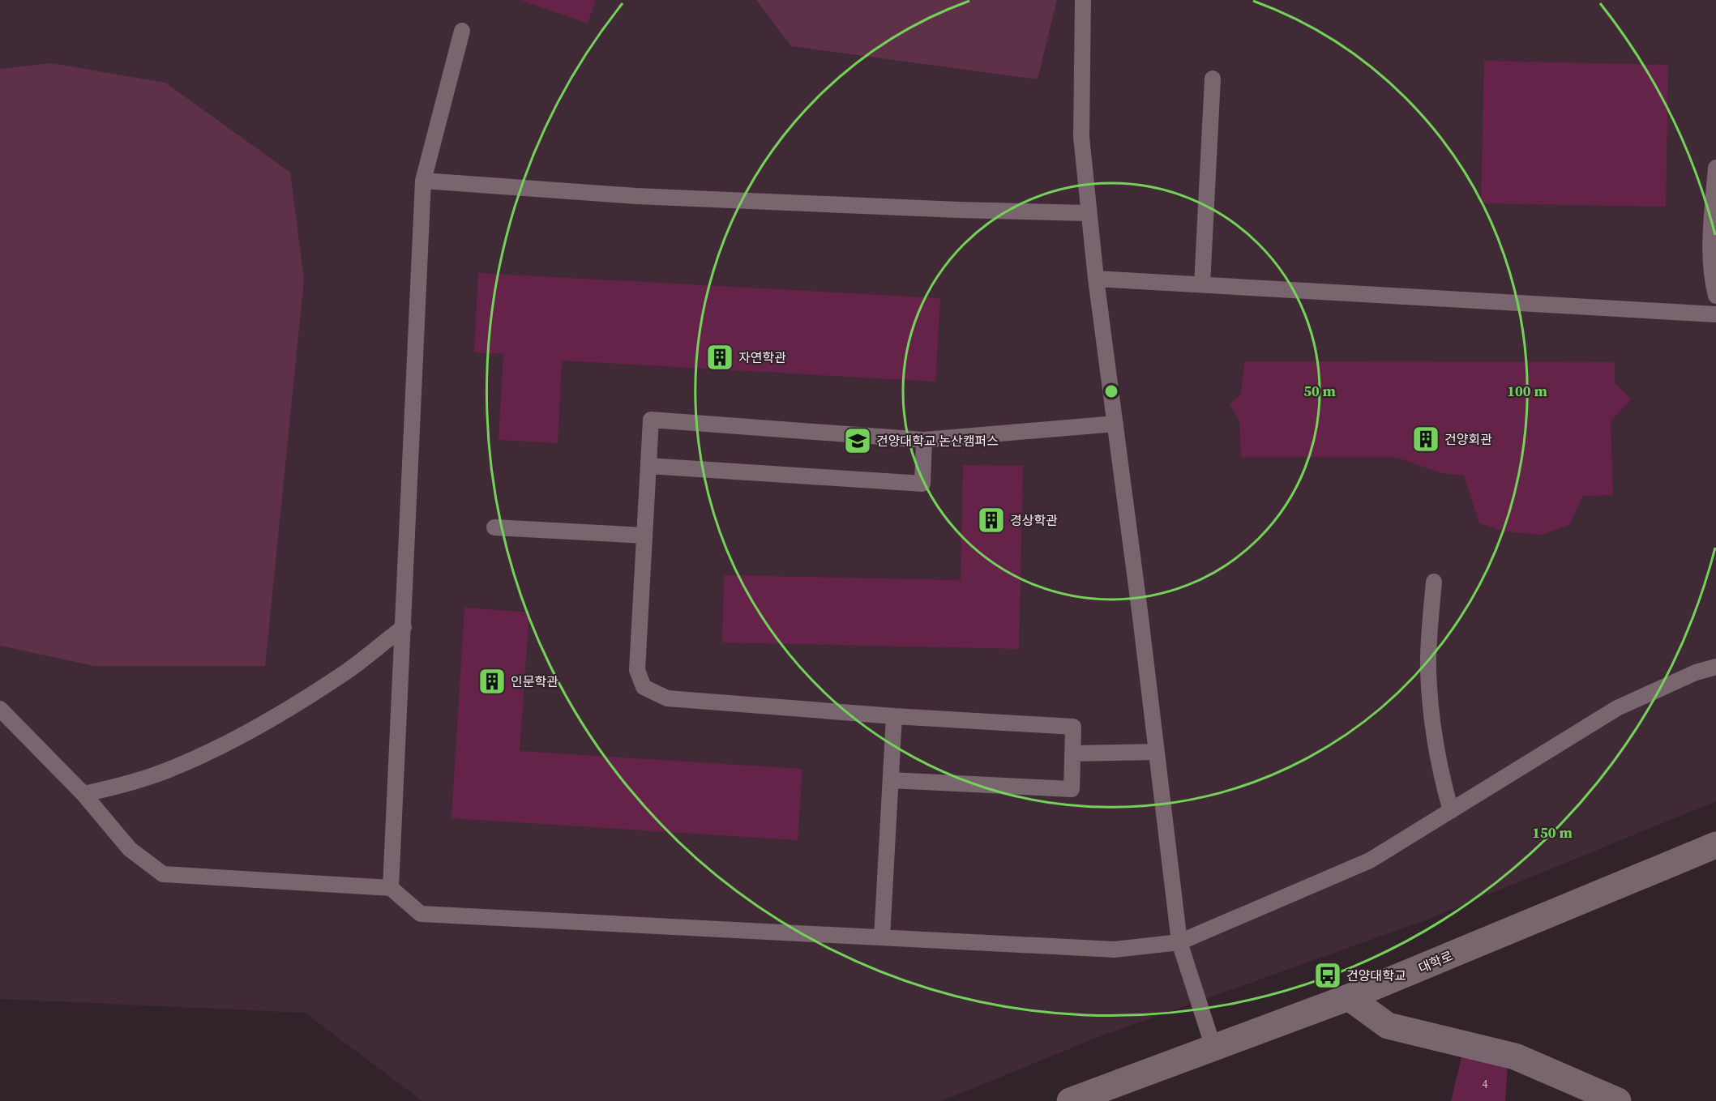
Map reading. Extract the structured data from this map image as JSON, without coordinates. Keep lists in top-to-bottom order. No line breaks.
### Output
{"streets":{"street":["대학로"]},"places":{"building":["자연학관","건양회관","경상학관","인문학관"],"school or university":["건양대학교 논산캠퍼스"],"bus stop":["건양대학교"]},"house_numbers":["4"],"rings":["50 m","100 m","150 m"]}
